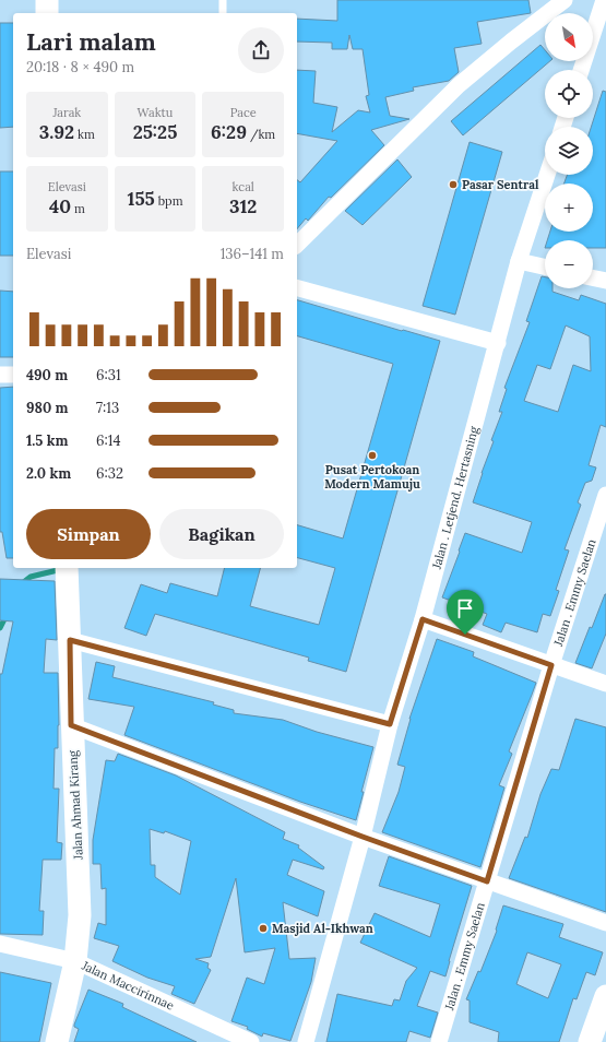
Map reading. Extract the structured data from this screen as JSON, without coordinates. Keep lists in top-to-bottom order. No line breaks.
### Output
{"streets":{"main road":["Jalan Ahmad Kirang"],"street":["Jalan . Letjend. Hertasning","Jalan . Emmy Saelan","Jalan Maccirinnae"]},"crossings":[["Jalan Ahmad Kirang","Jalan Maccirinnae"]],"places":["Pasar Sentral","Pusat Pertokoan Modern Mamuju","Masjid Al-Ikhwan"],"north":"bottom right","page":{"map_buttons":["+","−"],"heading":["Lari malam","20:18 · 8 × 490 m"],"stats":[["Jarak","3.92 km"],["Waktu","25:25"],["Pace","6:29 /km"],["Elevasi","40 m"],["155 bpm"],["kcal","312"]],"chart":["Elevasi","136–141 m"],"list":[{"name":"490 m","note":"6:31"},{"name":"980 m","note":"7:13"},{"name":"1.5 km","note":"6:14"},{"name":"2.0 km","note":"6:32"}],"buttons":["Simpan","Bagikan"]}}
